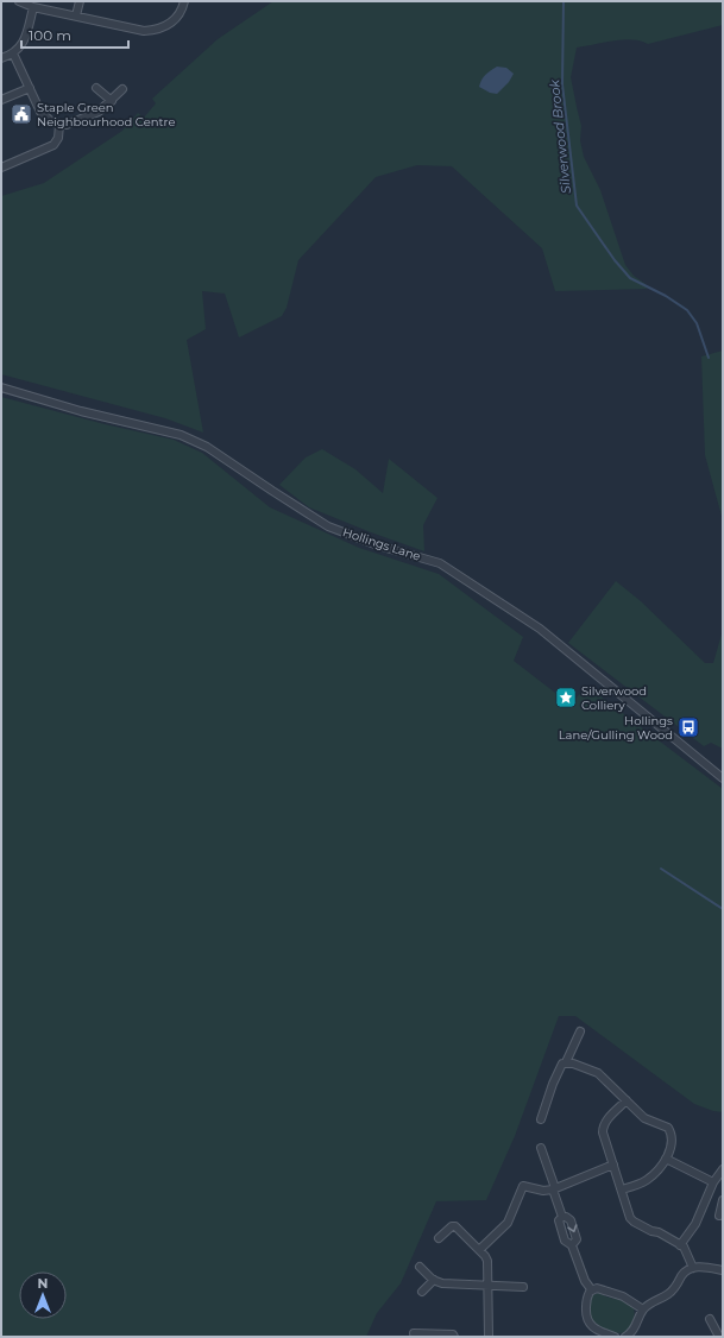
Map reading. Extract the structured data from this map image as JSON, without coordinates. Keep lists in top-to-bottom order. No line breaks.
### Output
{"streets":{"street":["Hollings Lane"]},"water":["Silverwood Brook"],"places":{"public building":["Staple Green Neighbourhood Centre"],"place":["Silverwood Colliery"],"bus stop":["Hollings Lane/Gulling Wood"]},"scale_bar":"100 m","north":"top"}
